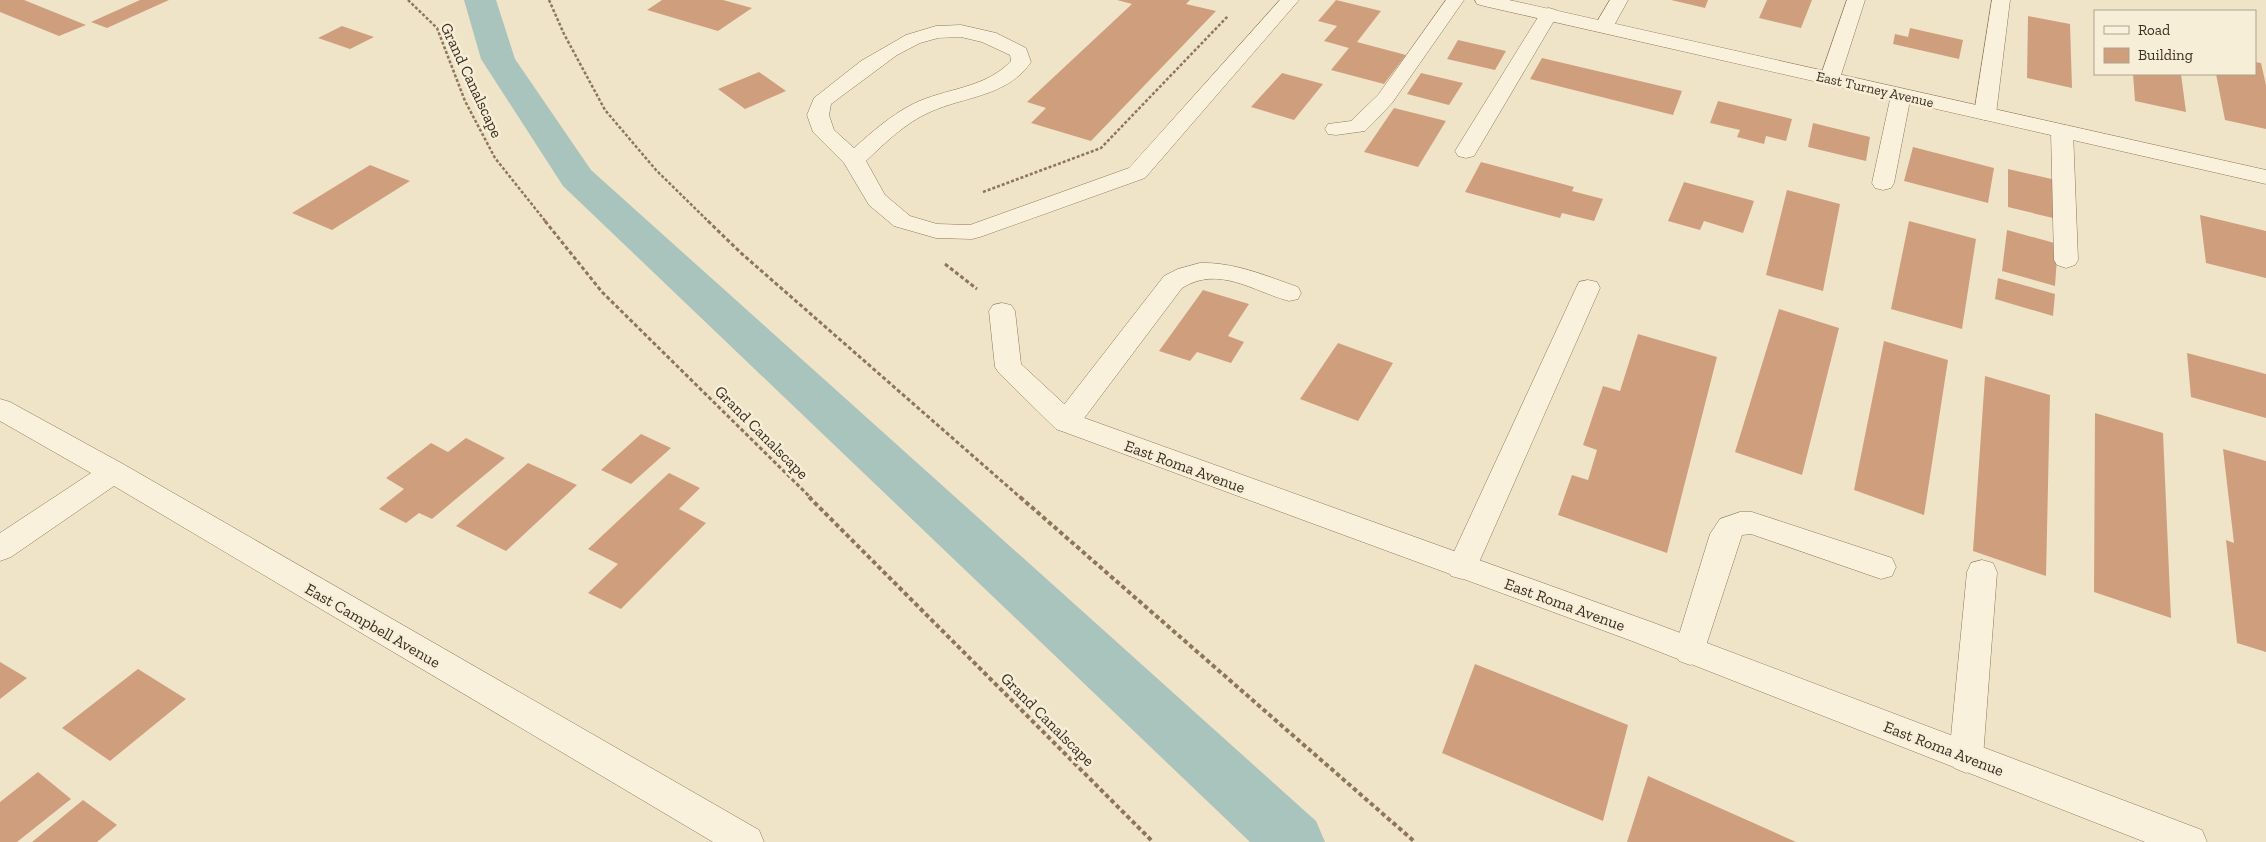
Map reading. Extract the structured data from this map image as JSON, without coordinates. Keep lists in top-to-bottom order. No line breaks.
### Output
{"streets":{"street":["East Turney Avenue","East Roma Avenue","East Campbell Avenue"],"path":["Grand Canalscape"]},"legend":["Road","Building"]}
